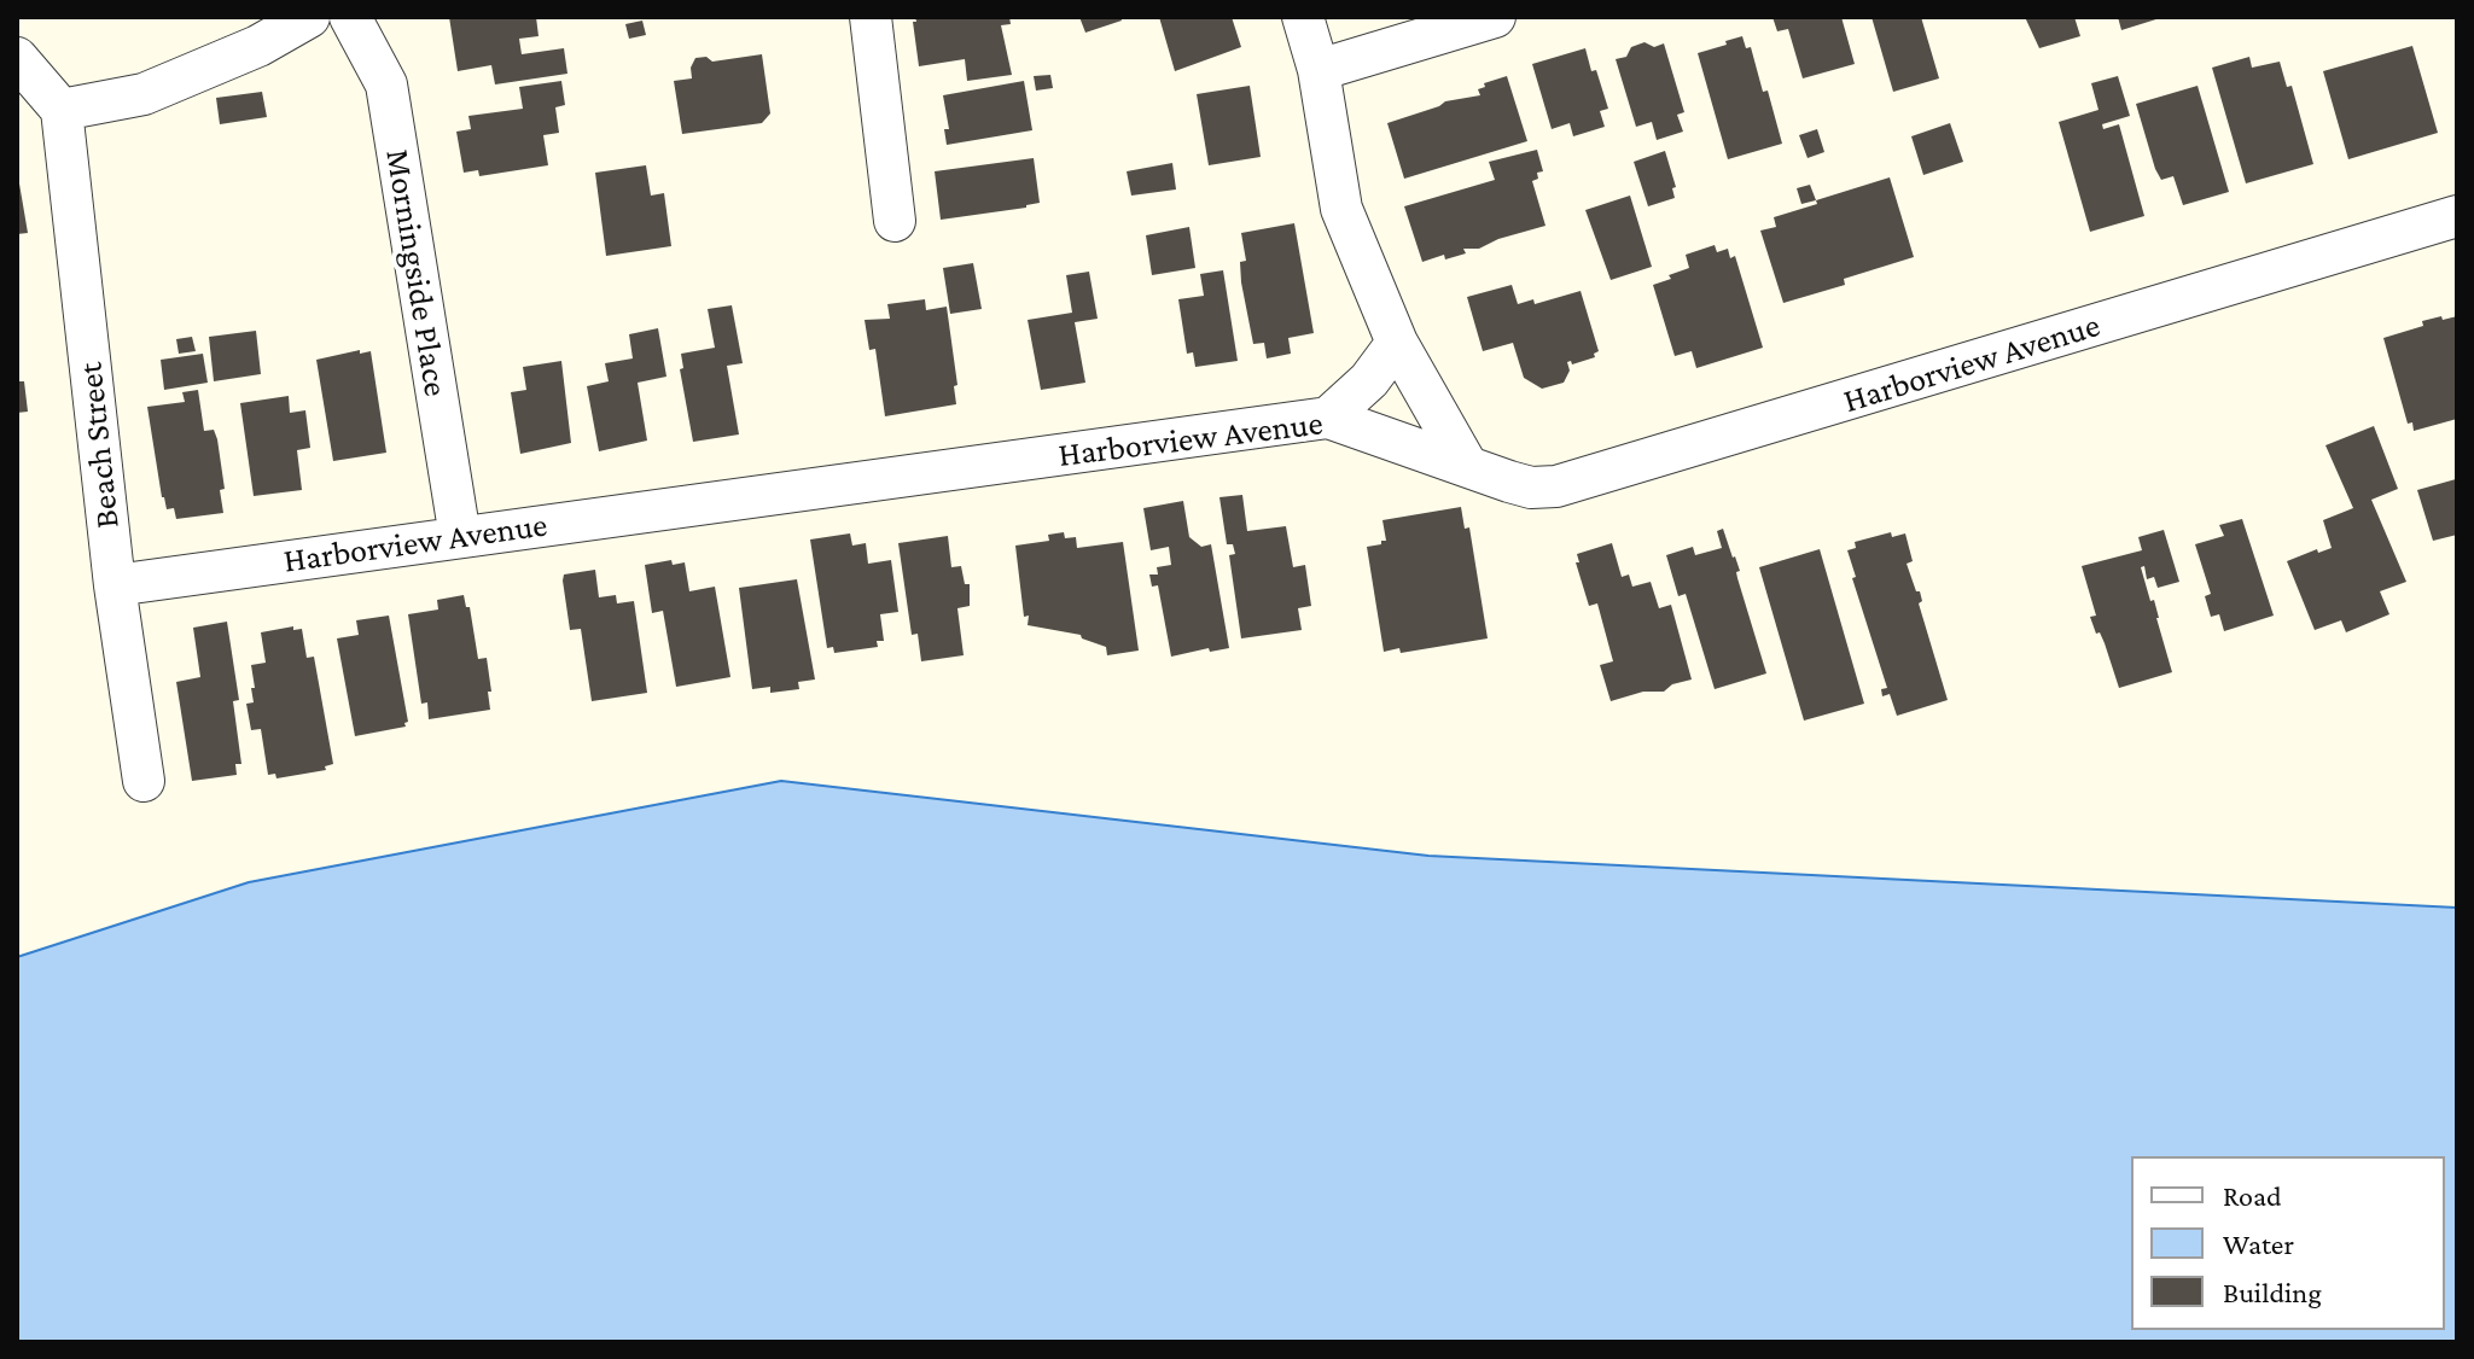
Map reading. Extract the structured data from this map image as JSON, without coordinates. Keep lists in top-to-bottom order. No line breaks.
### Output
{"streets":{"street":["Morningside Place","Harborview Avenue","Beach Street"]},"crossings":[["Morningside Place","Harborview Avenue"],["Harborview Avenue","Beach Street"]],"legend":["Road","Water","Building"]}
